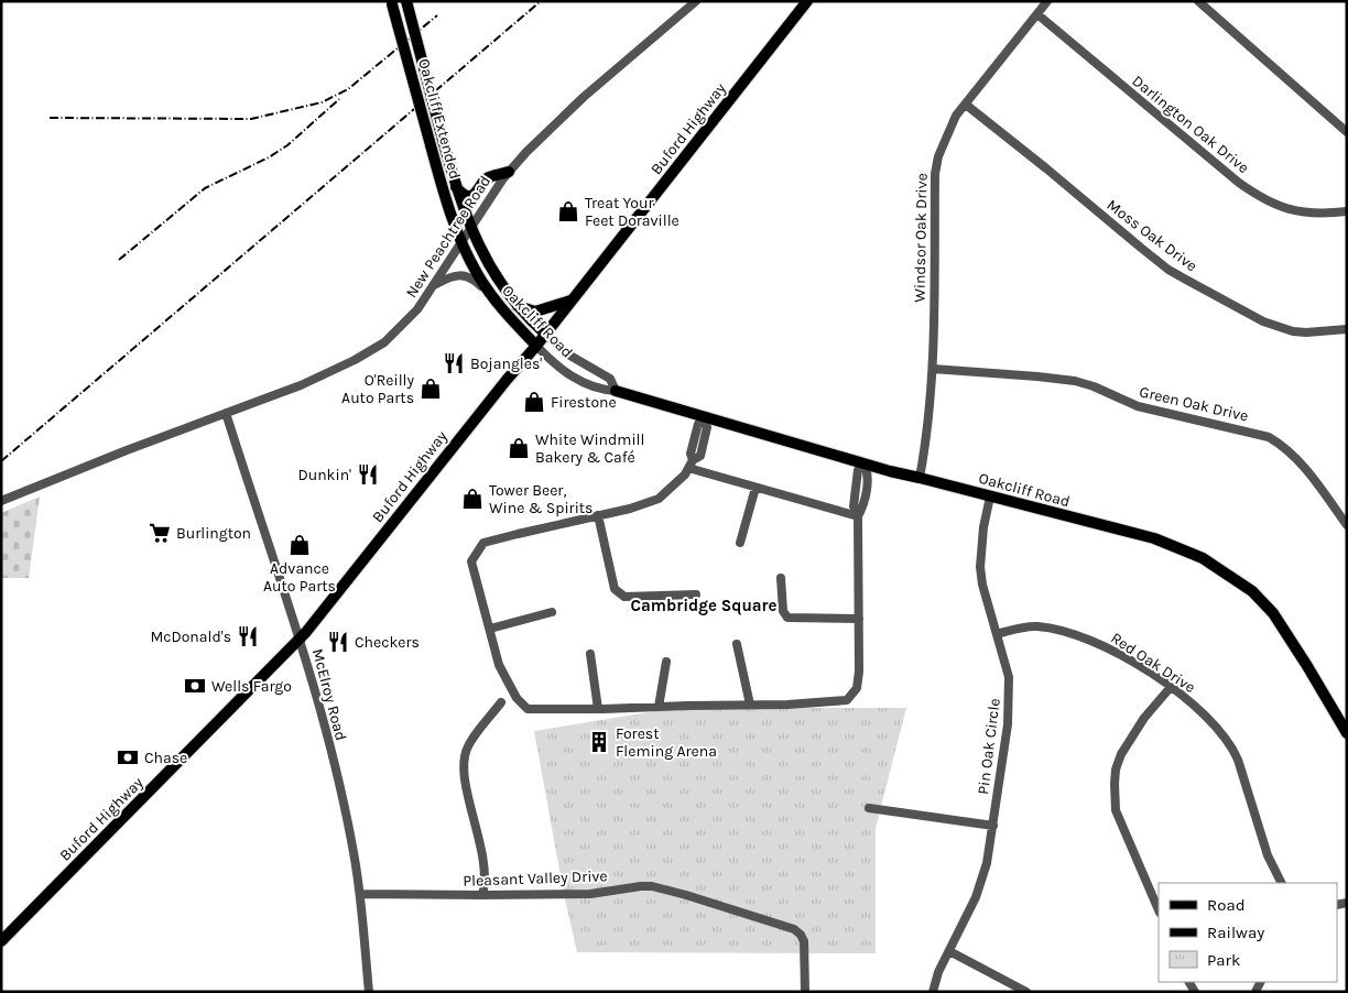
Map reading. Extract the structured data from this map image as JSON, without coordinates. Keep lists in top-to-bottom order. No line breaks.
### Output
{"streets":{"main road":["Oakcliff Extended","Buford Highway","Oakcliff Road"],"street":["Darlington Oak Drive","Moss Oak Drive","New Peachtree Road","Windsor Oak Drive","Green Oak Drive","Red Oak Drive","McElroy Road","Pin Oak Circle","Pleasant Valley Drive"]},"crossings":[["Oakcliff Extended","New Peachtree Road"],["Oakcliff Extended","Oakcliff Road"],["Darlington Oak Drive","Windsor Oak Drive"],["Buford Highway","Oakcliff Road"],["Buford Highway","McElroy Road"],["Moss Oak Drive","Windsor Oak Drive"],["New Peachtree Road","Oakcliff Road"],["New Peachtree Road","McElroy Road"],["Windsor Oak Drive","Oakcliff Road"],["Windsor Oak Drive","Green Oak Drive"],["Oakcliff Road","Pin Oak Circle"],["Red Oak Drive","Pin Oak Circle"],["McElroy Road","Pleasant Valley Drive"]],"districts":["Cambridge Square"],"places":{"shop":["Treat Your Feet Doraville","O'Reilly Auto Parts","Firestone","White Windmill Bakery & Café","Tower Beer, Wine & Spirits","Advance Auto Parts"],"restaurant":["Bojangles'","Dunkin'","McDonald's","Checkers"],"supermarket":["Burlington"],"bank":["Wells Fargo","Chase"],"building":["Forest Fleming Arena"]},"legend":["Road","Railway","Park"]}
